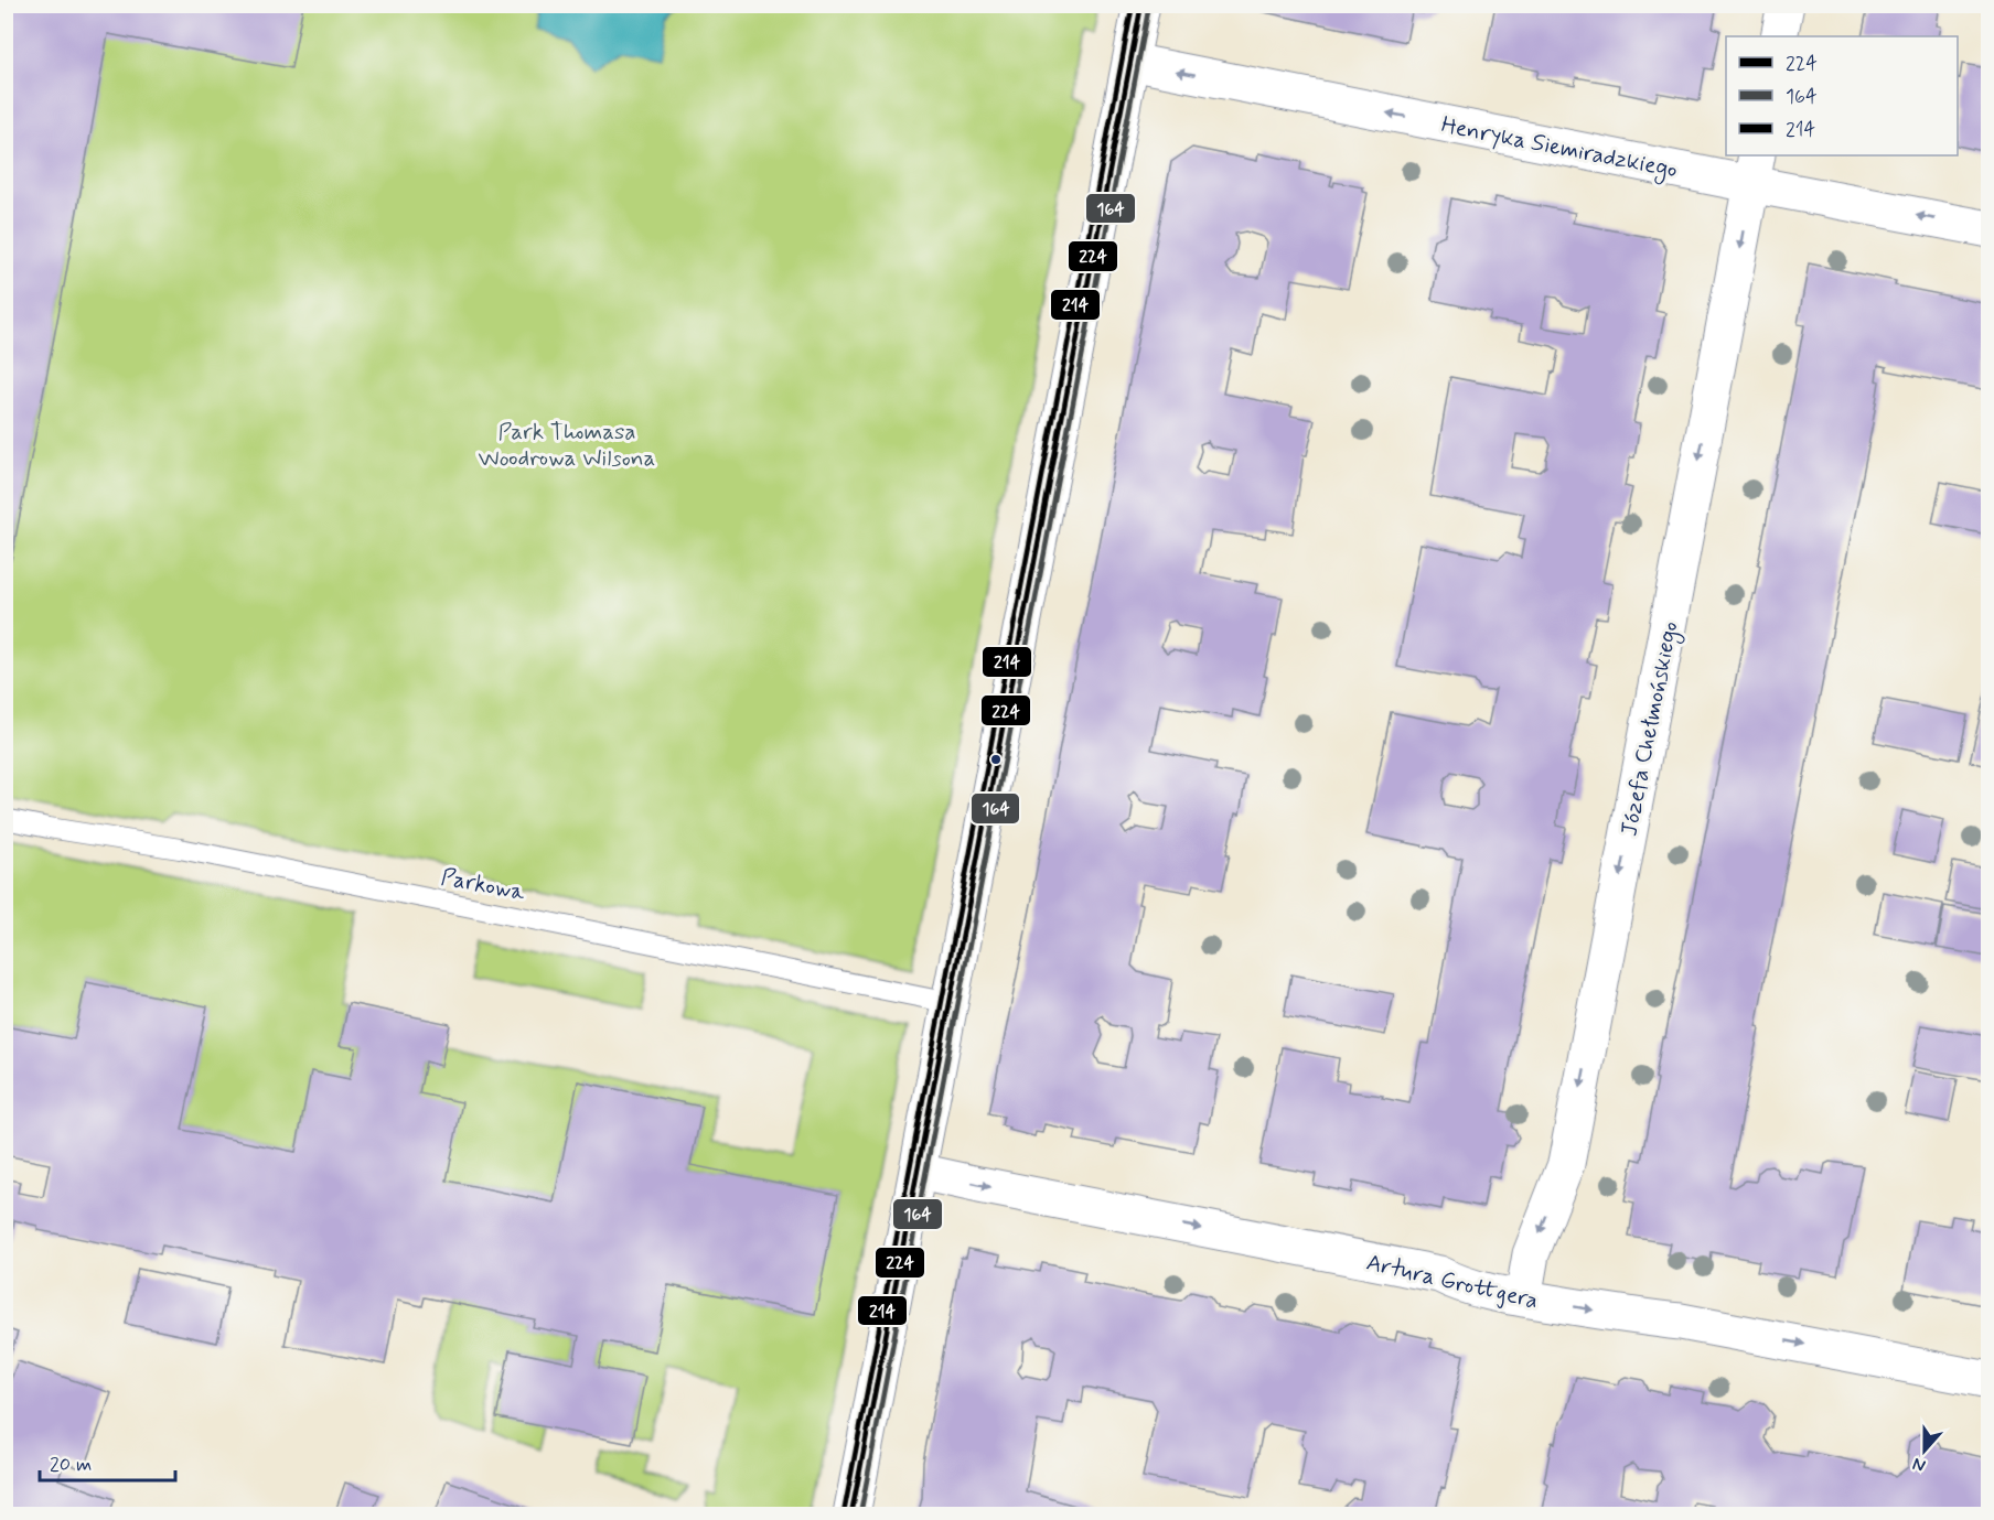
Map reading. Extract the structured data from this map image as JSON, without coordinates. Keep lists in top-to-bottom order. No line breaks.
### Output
{"streets":{"street":["Henryka Siemiradzkiego","Józefa Chełmońskiego","Artura Grottgera"],"lane":["Parkowa"]},"crossings":[["Henryka Siemiradzkiego","Józefa Chełmońskiego"],["Józefa Chełmońskiego","Artura Grottgera"]],"one_way":["Henryka Siemiradzkiego","Józefa Chełmońskiego","Artura Grottgera"],"parks":["Park Thomasa Woodrowa Wilsona"],"lines":["transit line 224","transit line 214","transit line 164"],"legend":["224","164","214"],"scale_bar":"20 m","north":"bottom"}
